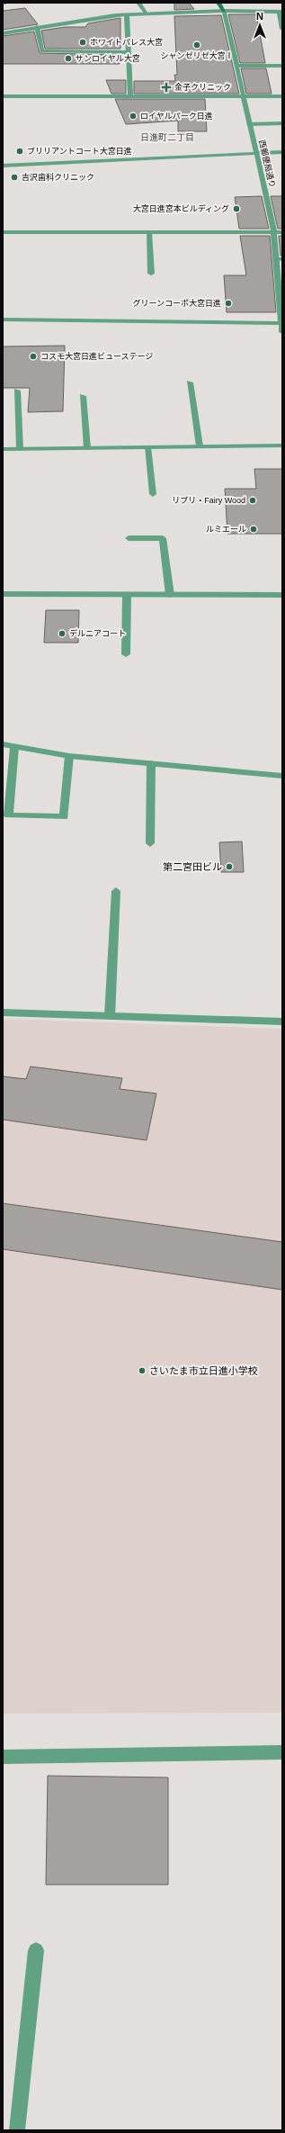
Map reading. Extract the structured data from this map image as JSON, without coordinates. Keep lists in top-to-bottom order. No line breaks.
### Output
{"streets":{"street":["西郵便局通り"]},"districts":["日進町二丁目"],"places":{"other":["ホワイトパレス大宮","シャンゼリゼ大宮Ⅰ","サンロイヤル大宮","ロイヤルパーク日進","ブリリアントコート大宮日進","吉沢歯科クリニック","大宮日進宮本ビルディング","グリーンコーポ大宮日進","コスモ大宮日進ビューステージ","リブリ・Fairy Wood","ルミエール","デルニアコート","第二宮田ビル","さいたま市立日進小学校"],"health":["金子クリニック"]},"north":"top"}
